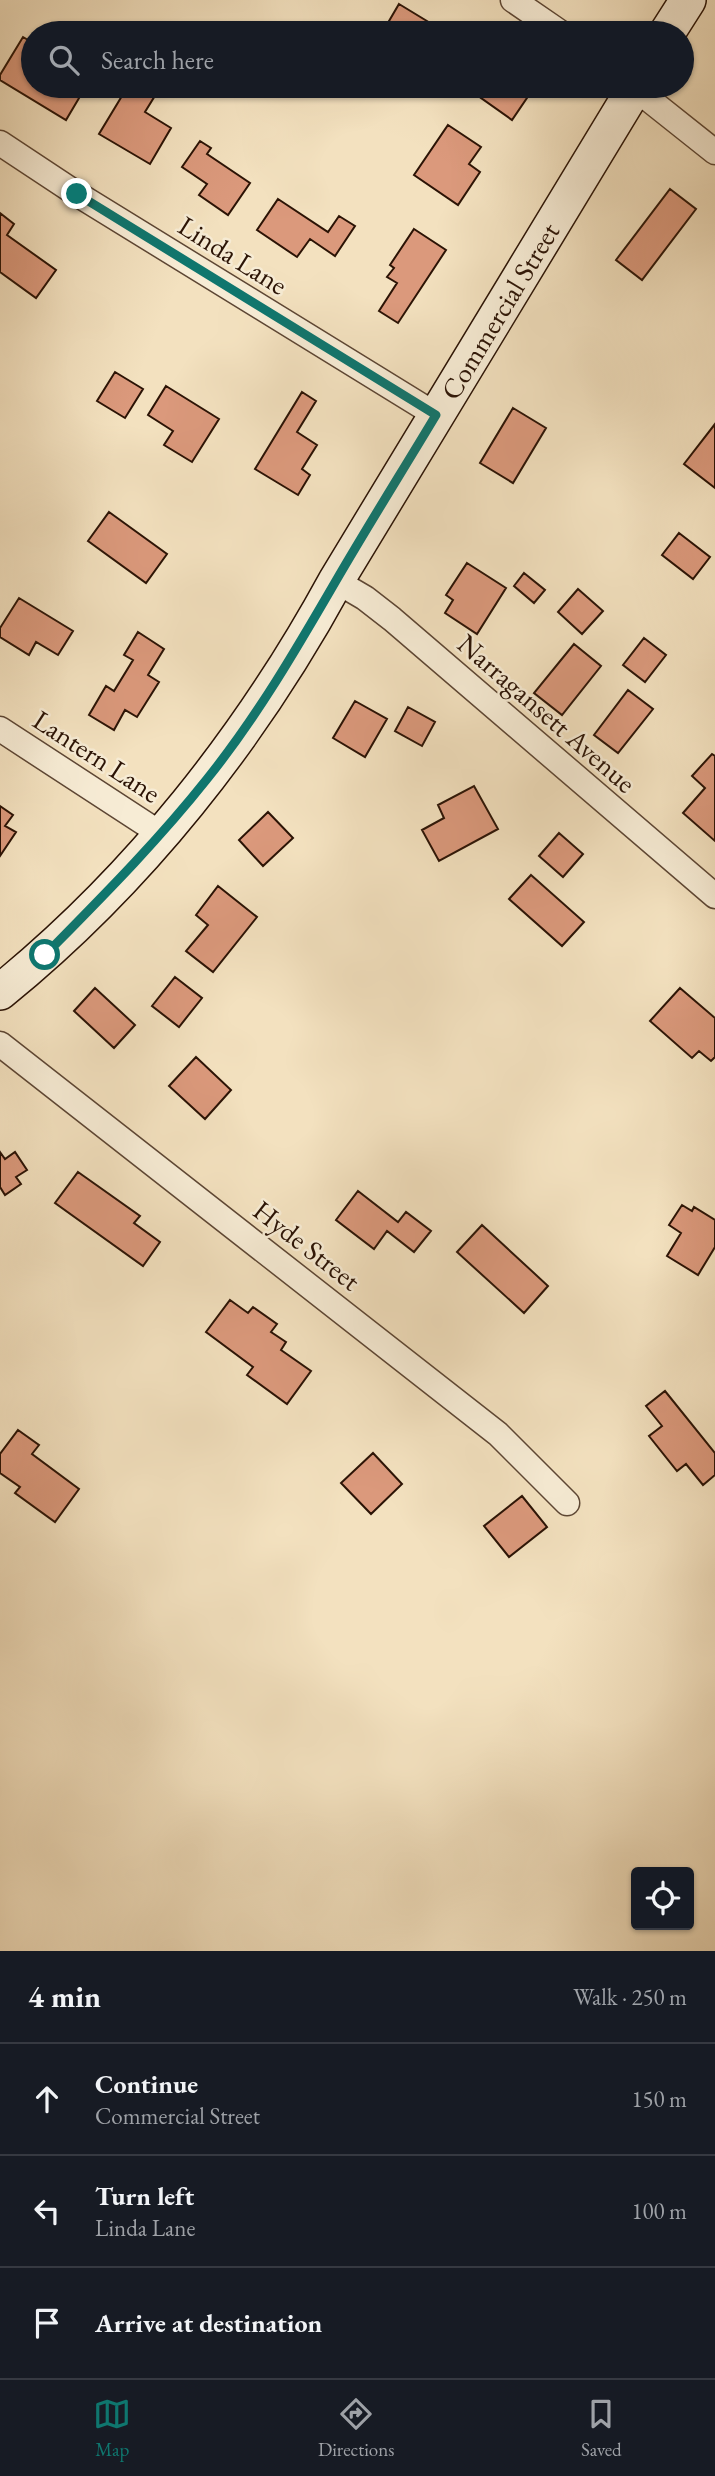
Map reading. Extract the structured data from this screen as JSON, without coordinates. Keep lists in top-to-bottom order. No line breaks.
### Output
{"streets":{"main road":["Commercial Street"],"street":["Linda Lane","Narragansett Avenue","Lantern Lane","Hyde Street"]},"crossings":[["Linda Lane","Commercial Street"],["Commercial Street","Narragansett Avenue"],["Commercial Street","Lantern Lane"]],"page":{"search":"Search here","heading":["4 min","Walk · 250 m"],"list":[["Continue","Commercial Street","150 m"],["Turn left","Linda Lane","100 m"],"Arrive at destination"],"nav":["Map","Directions","Saved"]}}
